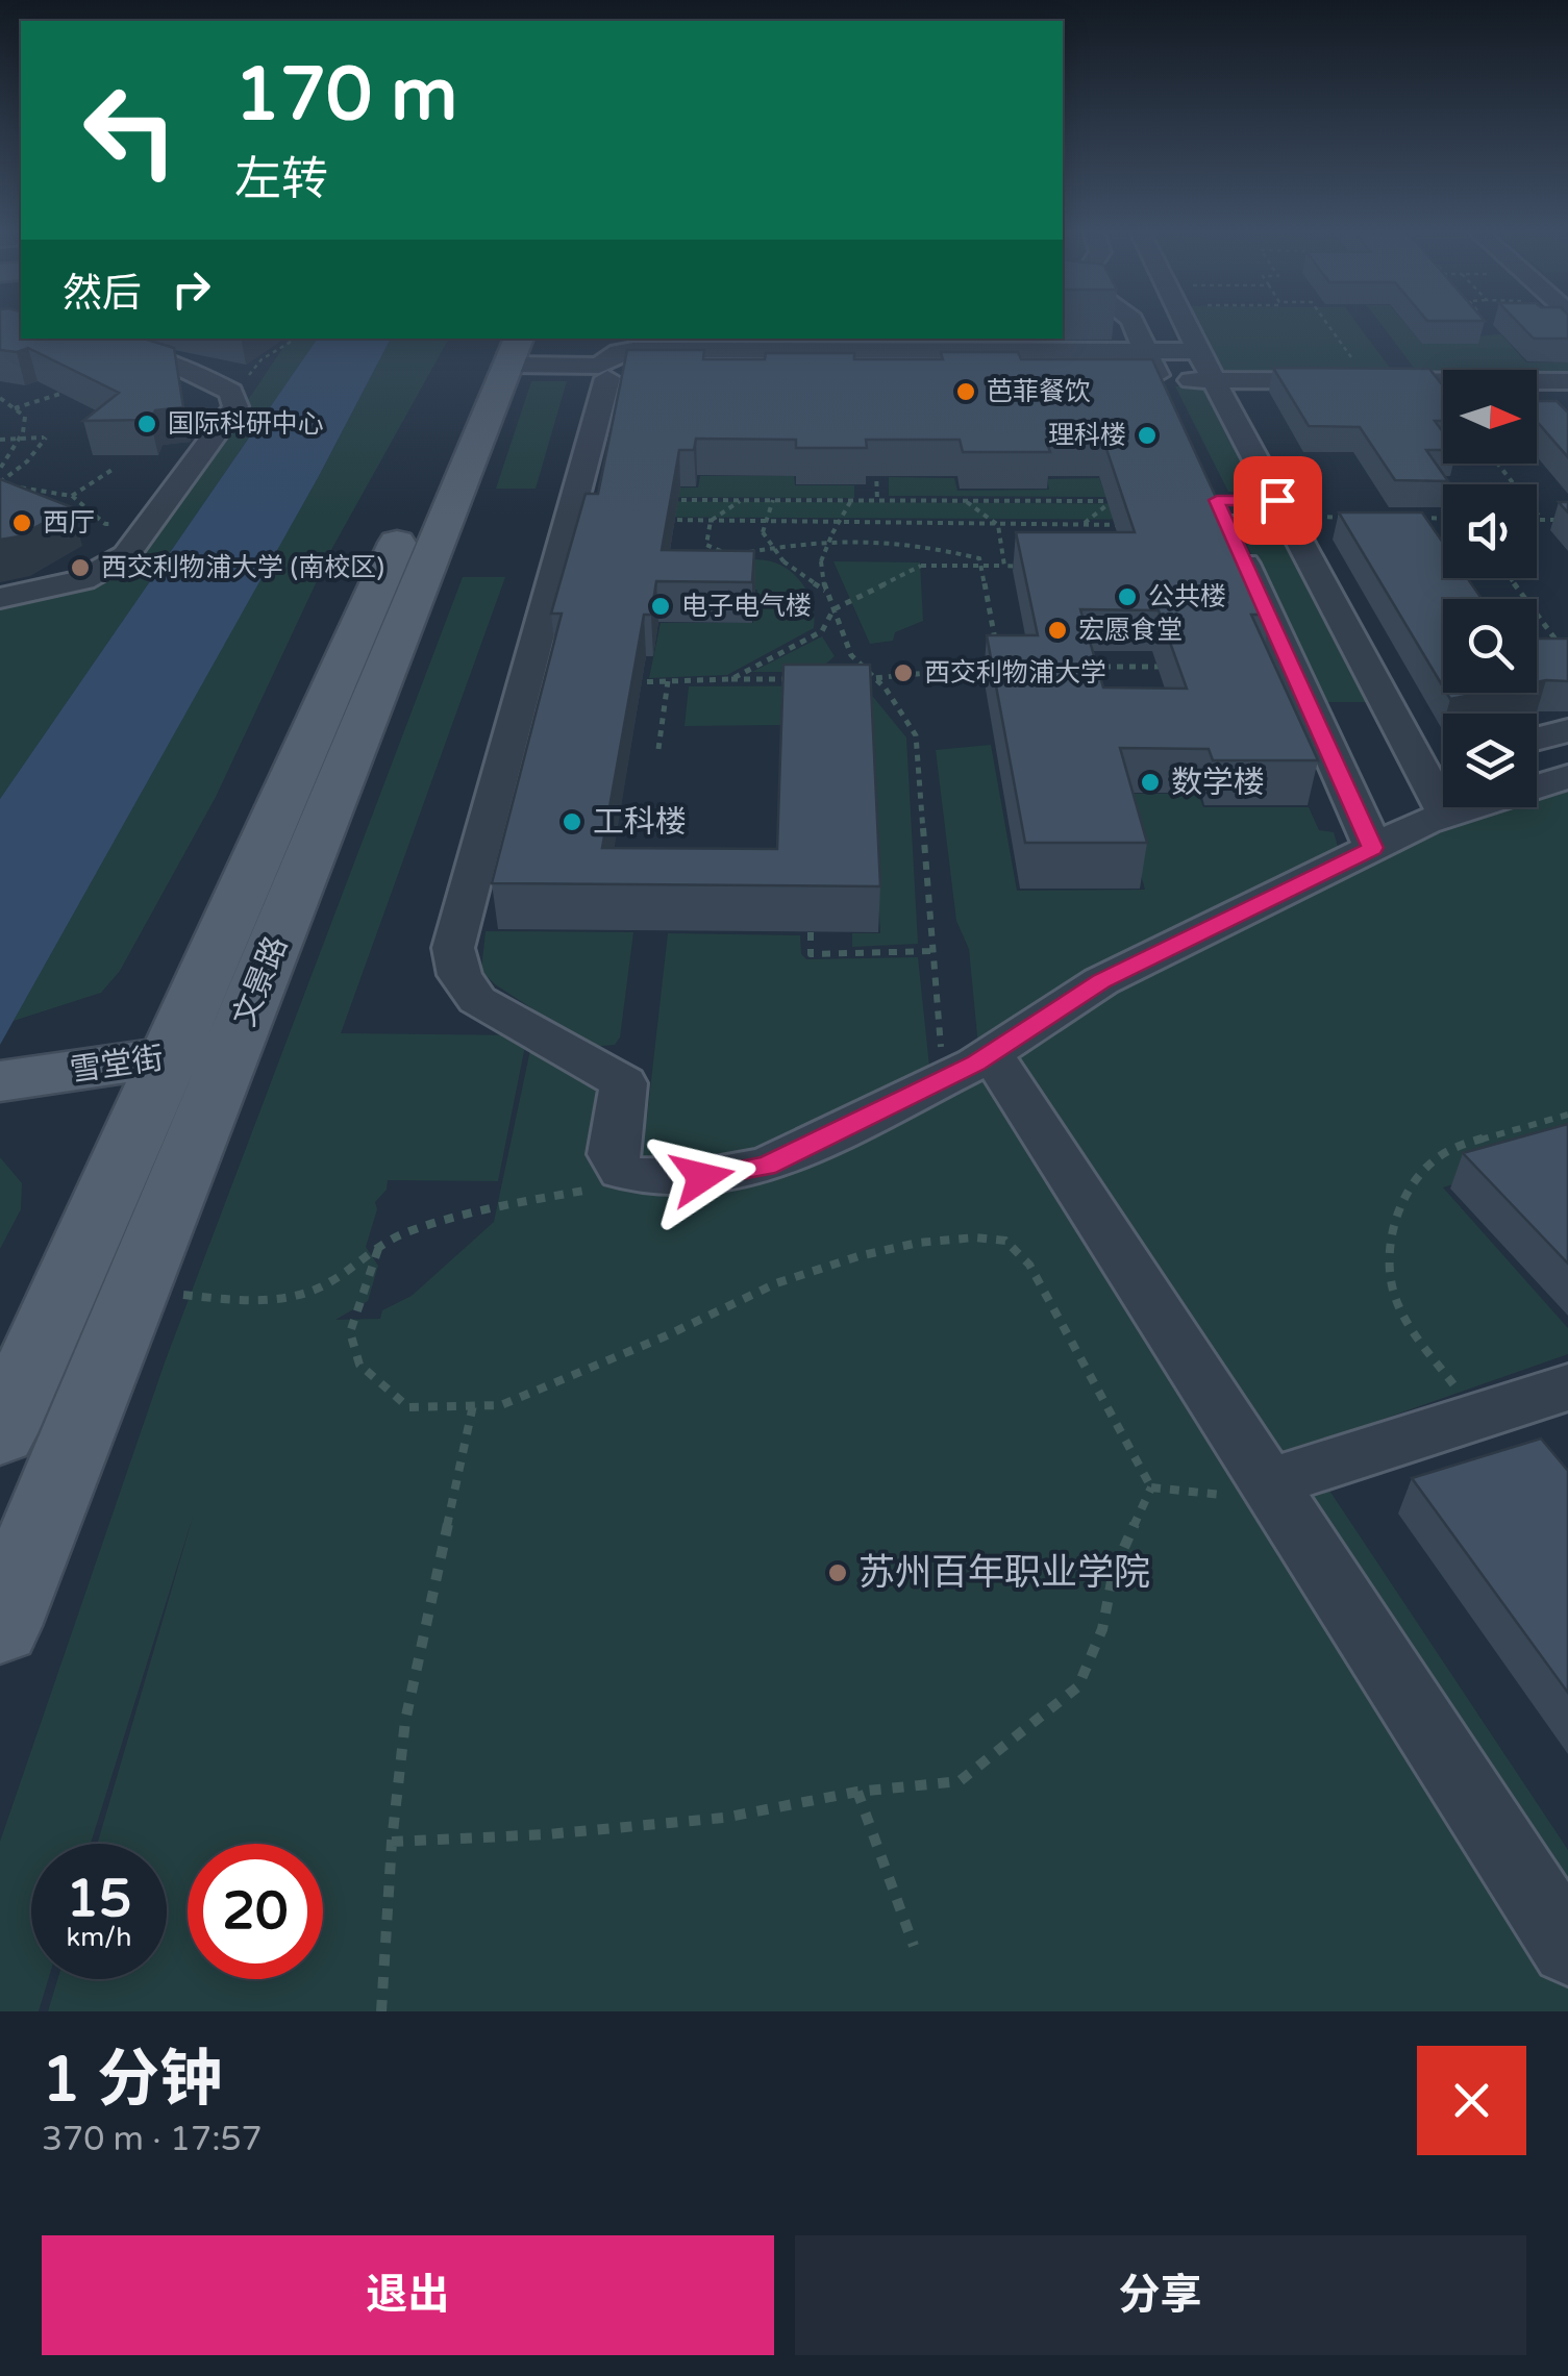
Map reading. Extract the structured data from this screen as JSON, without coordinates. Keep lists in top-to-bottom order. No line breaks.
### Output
{"streets":{"main road":["文景路","雪堂街"]},"crossings":[["文景路","雪堂街"]],"places":["芭菲餐饮","国际科研中心","理科楼","西厅","西交利物浦大学 (南校区)","公共楼","电子电气楼","宏愿食堂","西交利物浦大学","数学楼","工科楼","苏州百年职业学院"],"north":"right","page":{"turn":["170 m","左转"],"then":"然后","speed":"15 km/h","limit":"20","heading":["1 分钟","370 m · 17:57"],"buttons":["退出","分享"]}}
